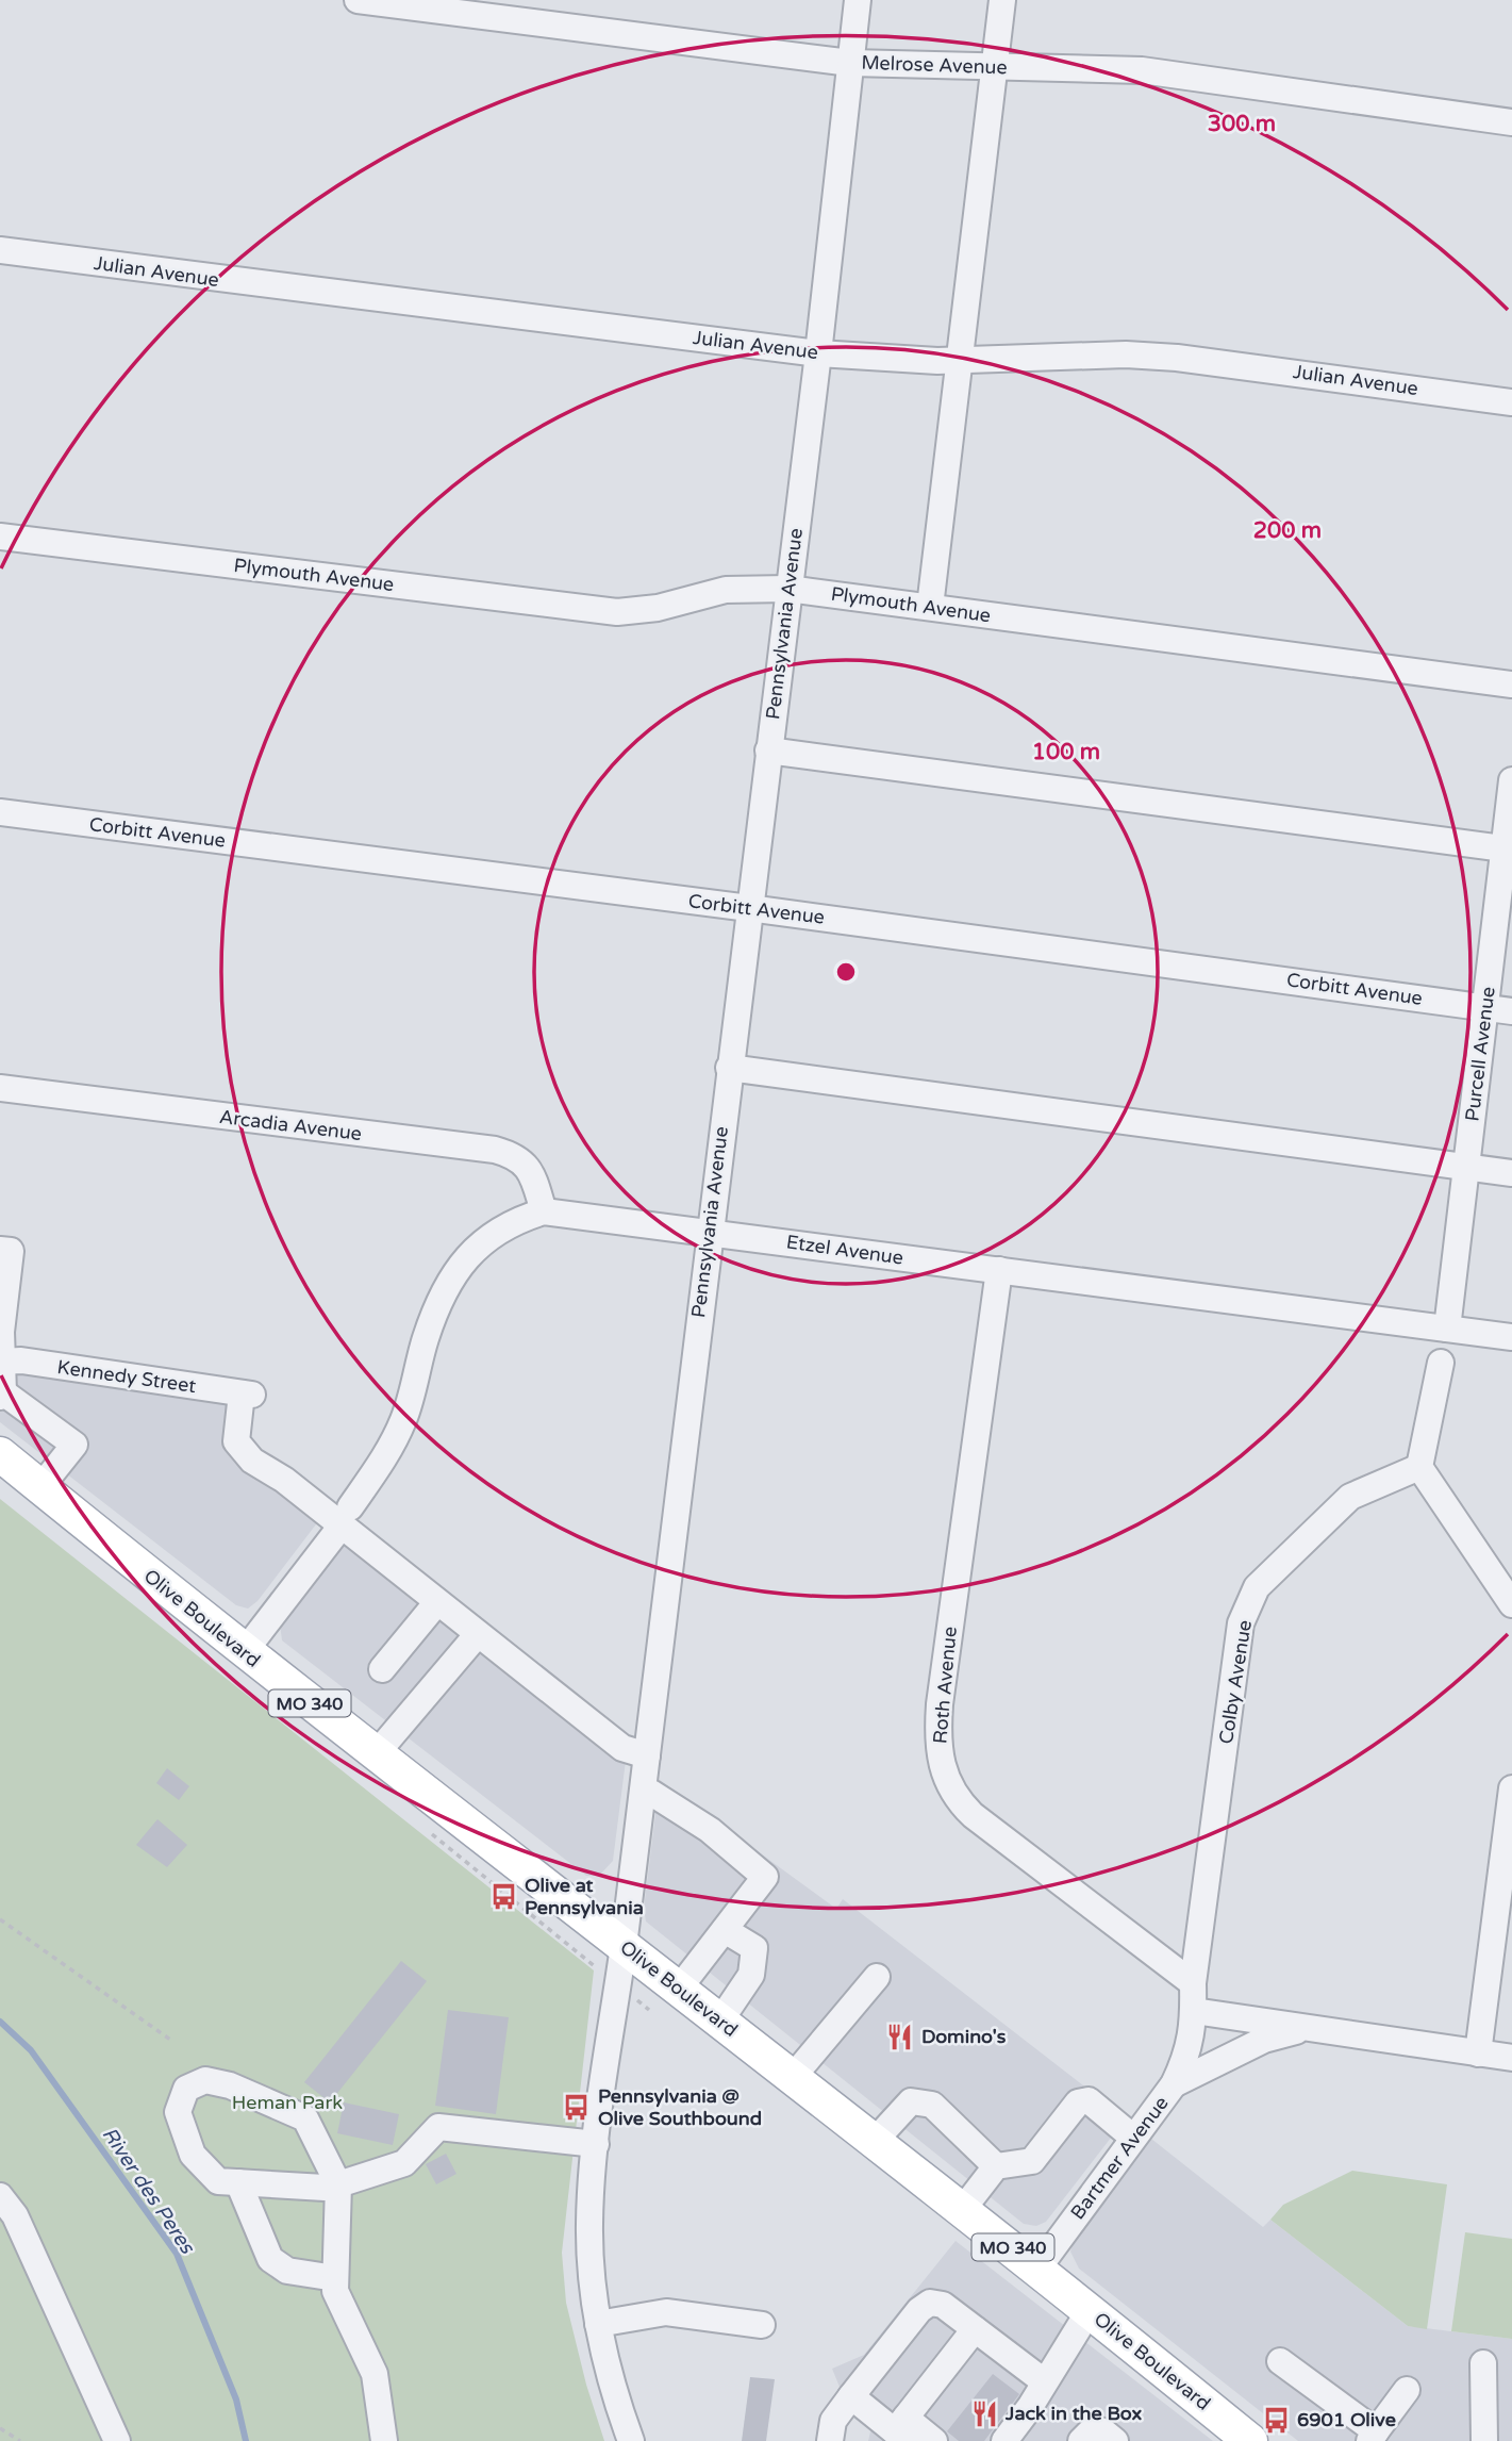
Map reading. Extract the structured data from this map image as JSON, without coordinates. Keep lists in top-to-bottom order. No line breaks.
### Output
{"streets":{"main road":["Olive Boulevard","MO 340"],"street":["Melrose Avenue","Julian Avenue","Plymouth Avenue","Pennsylvania Avenue","Corbitt Avenue","Purcell Avenue","Arcadia Avenue","Etzel Avenue","Kennedy Street","Colby Avenue","Roth Avenue","Bartmer Avenue"]},"crossings":[["Melrose Avenue","Pennsylvania Avenue"],["Julian Avenue","Pennsylvania Avenue"],["Plymouth Avenue","Pennsylvania Avenue"],["Pennsylvania Avenue","Corbitt Avenue"],["Pennsylvania Avenue","Etzel Avenue"],["Pennsylvania Avenue","Olive Boulevard"],["Corbitt Avenue","Purcell Avenue"],["Purcell Avenue","Etzel Avenue"],["Arcadia Avenue","Etzel Avenue"],["Etzel Avenue","Kennedy Street"],["Etzel Avenue","Olive Boulevard"],["Etzel Avenue","Roth Avenue"],["Olive Boulevard","Bartmer Avenue"],["Colby Avenue","Roth Avenue"],["Colby Avenue","Bartmer Avenue"],["Roth Avenue","Bartmer Avenue"]],"water":["River des Peres"],"parks":["Heman Park"],"places":{"bus stop":["Olive at Pennsylvania","Pennsylvania @ Olive Southbound","6901 Olive"],"restaurant":["Domino's","Jack in the Box"]},"rings":["300 m","200 m","100 m"]}
